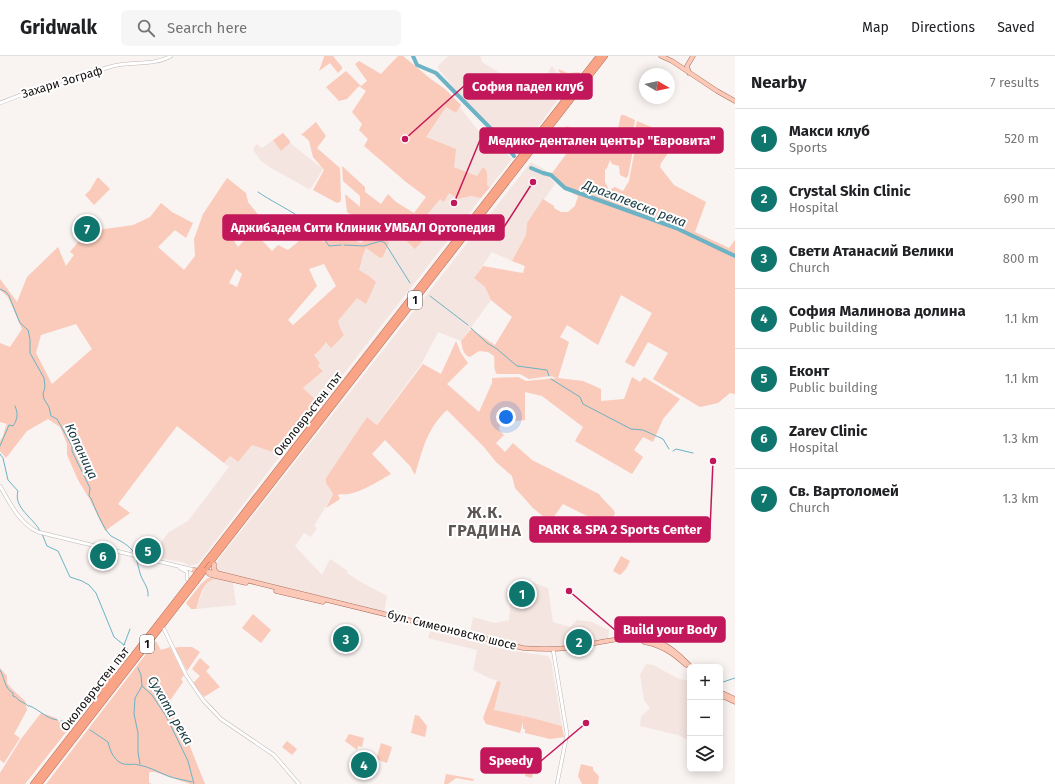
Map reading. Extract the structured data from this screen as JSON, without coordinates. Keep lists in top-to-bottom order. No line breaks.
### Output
{"streets":{"highway":["1","Околовръстен път"],"main road":["бул. Симеоновско шосе"],"street":["Захари Зограф"]},"districts":["Ж.К. ГРАДИНА"],"water":["Драгалевска река","Копаница","Сухата река"],"places":["София падел клуб","Аджибадем Сити Клиник УМБАЛ Ортопедия","Медико-дентален център \"Евровита\"","PARK & SPA 2 Sports Center","Build your Body","Speedy"],"north":"right","page":{"header":"Gridwalk","search":"Search here","nav":["Map","Directions","Saved"],"heading":["Nearby","7 results"],"list":[{"mark":"1","name":"Макси клуб","note":"Sports","value":"520 m"},{"mark":"2","name":"Crystal Skin Clinic","note":"Hospital","value":"690 m"},{"mark":"3","name":"Свети Атанасий Велики","note":"Church","value":"800 m"},{"mark":"4","name":"София Малинова долина","note":"Public building","value":"1.1 km"},{"mark":"5","name":"Еконт","note":"Public building","value":"1.1 km"},{"mark":"6","name":"Zarev Clinic","note":"Hospital","value":"1.3 km"},{"mark":"7","name":"Св. Вартоломей","note":"Church","value":"1.3 km"}],"pins":["7","5","6","1","3","2","4"],"map_buttons":["+","−"]}}
